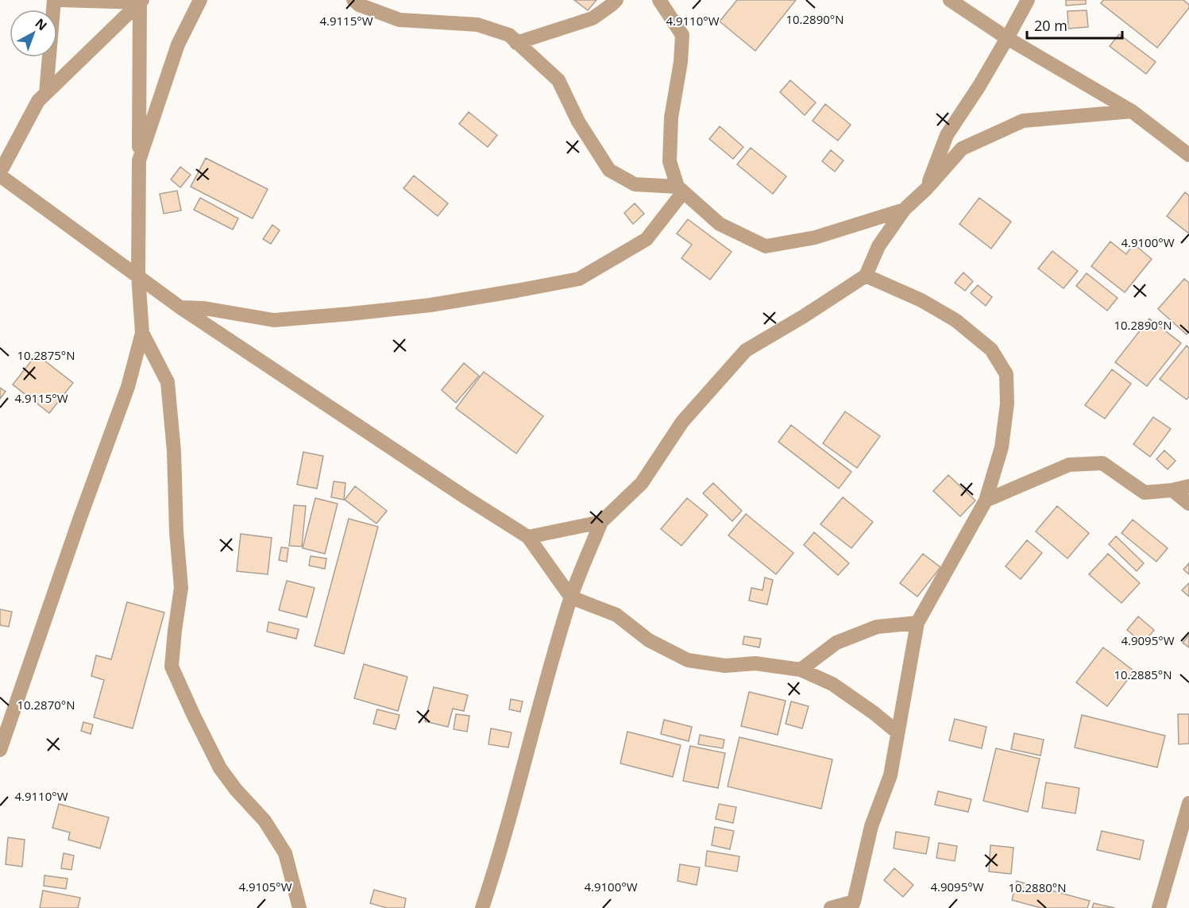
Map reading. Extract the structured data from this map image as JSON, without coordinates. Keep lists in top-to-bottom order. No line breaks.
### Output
{"scale_bar":"20 m","north":"top right","coordinates":["10.2890°N","4.9115°W","4.9110°W","4.9100°W","10.2875°N","4.9095°W","10.2885°N","10.2870°N","4.9105°W","10.2880°N"]}
